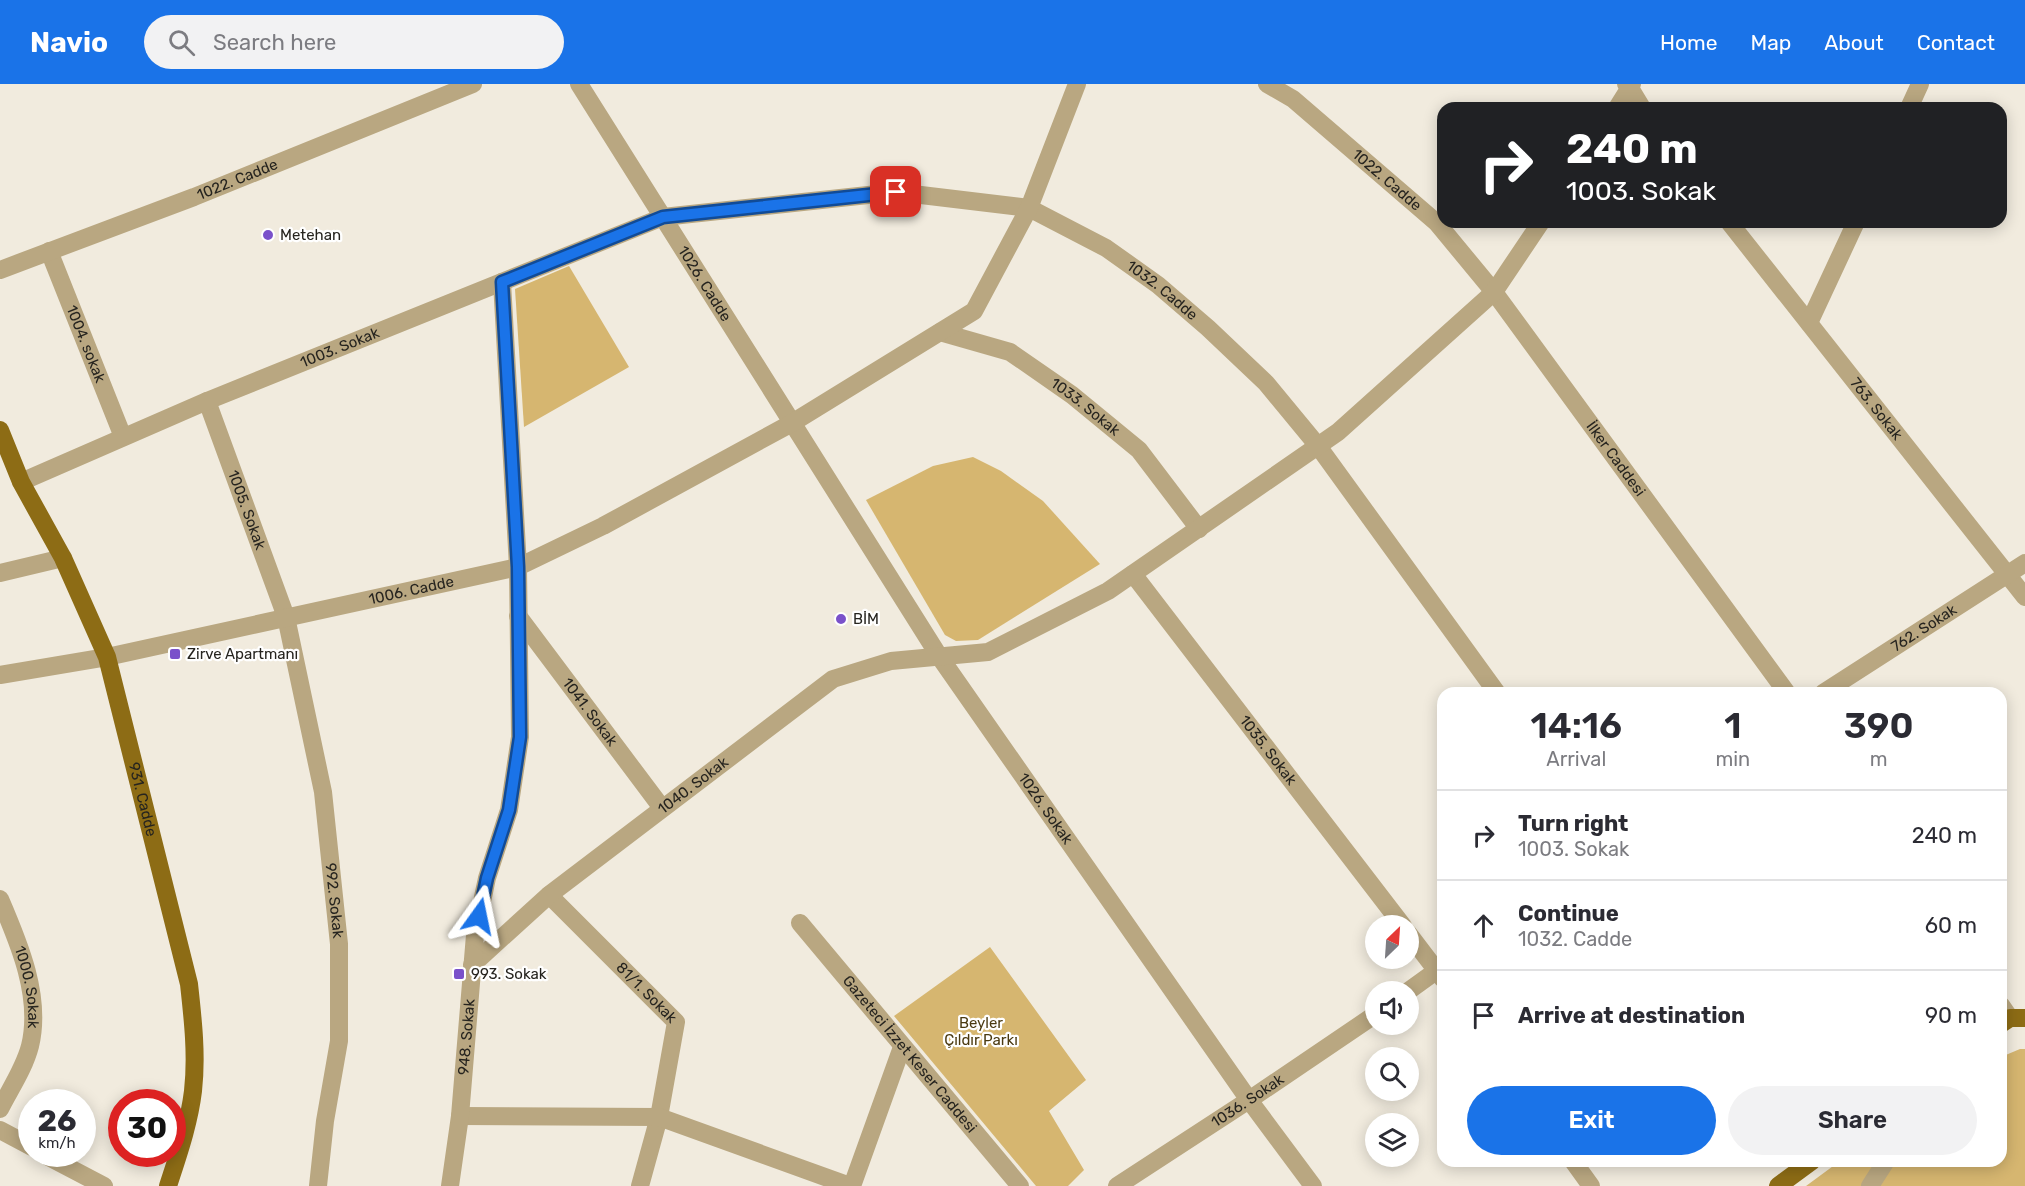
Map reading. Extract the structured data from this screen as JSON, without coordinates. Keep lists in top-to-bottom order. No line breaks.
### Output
{"streets":{"main road":["931. Cadde"],"street":["1022. Cadde","1026. Cadde","1032. Cadde","1004. sokak","1003. Sokak","1033. Sokak","763. Sokak","İlker Caddesi","1005. Sokak","1006. Cadde","762. Sokak","1041. Sokak","1035. Sokak","1040. Sokak","1026. Sokak","992. Sokak","1000. Sokak","81/1. Sokak","948. Sokak","Gazeteci İzzet Keser Caddesi","1036. Sokak"]},"crossings":[["1022. Cadde","1004. sokak"],["1022. Cadde","İlker Caddesi"],["1022. Cadde","1040. Sokak"],["1026. Cadde","1032. Cadde"],["1026. Cadde","1003. Sokak"],["1026. Cadde","1006. Cadde"],["1026. Cadde","1026. Sokak"],["1032. Cadde","1003. Sokak"],["1032. Cadde","1040. Sokak"],["1004. sokak","1003. Sokak"],["1003. Sokak","1005. Sokak"],["1003. Sokak","931. Cadde"],["1003. Sokak","948. Sokak"],["1033. Sokak","1040. Sokak"],["763. Sokak","762. Sokak"],["İlker Caddesi","1040. Sokak"],["1005. Sokak","1006. Cadde"],["1005. Sokak","992. Sokak"],["1006. Cadde","931. Cadde"],["1006. Cadde","1026. Sokak"],["1006. Cadde","992. Sokak"],["1006. Cadde","948. Sokak"],["1041. Sokak","1040. Sokak"],["1041. Sokak","948. Sokak"],["1035. Sokak","1040. Sokak"],["1040. Sokak","1026. Sokak"],["1040. Sokak","81/1. Sokak"],["1040. Sokak","948. Sokak"],["1026. Sokak","1036. Sokak"]],"parks":["Beyler Çıldır Parkı"],"places":{"other":["Metehan","BİM"],"transit":["Zirve Apartmanı","993. Sokak"]},"north":"top right","page":{"header":"Navio","search":"Search here","nav":["Home","Map","About","Contact"],"turn":["240 m","1003. Sokak"],"eta":["14:16","Arrival","1","min","390","m"],"list":[{"name":"Turn right","note":"1003. Sokak","value":"240 m"},{"name":"Continue","note":"1032. Cadde","value":"60 m"},{"name":"Arrive at destination","value":"90 m"}],"buttons":["Exit","Share"],"speed":"26 km/h","limit":"30"}}
